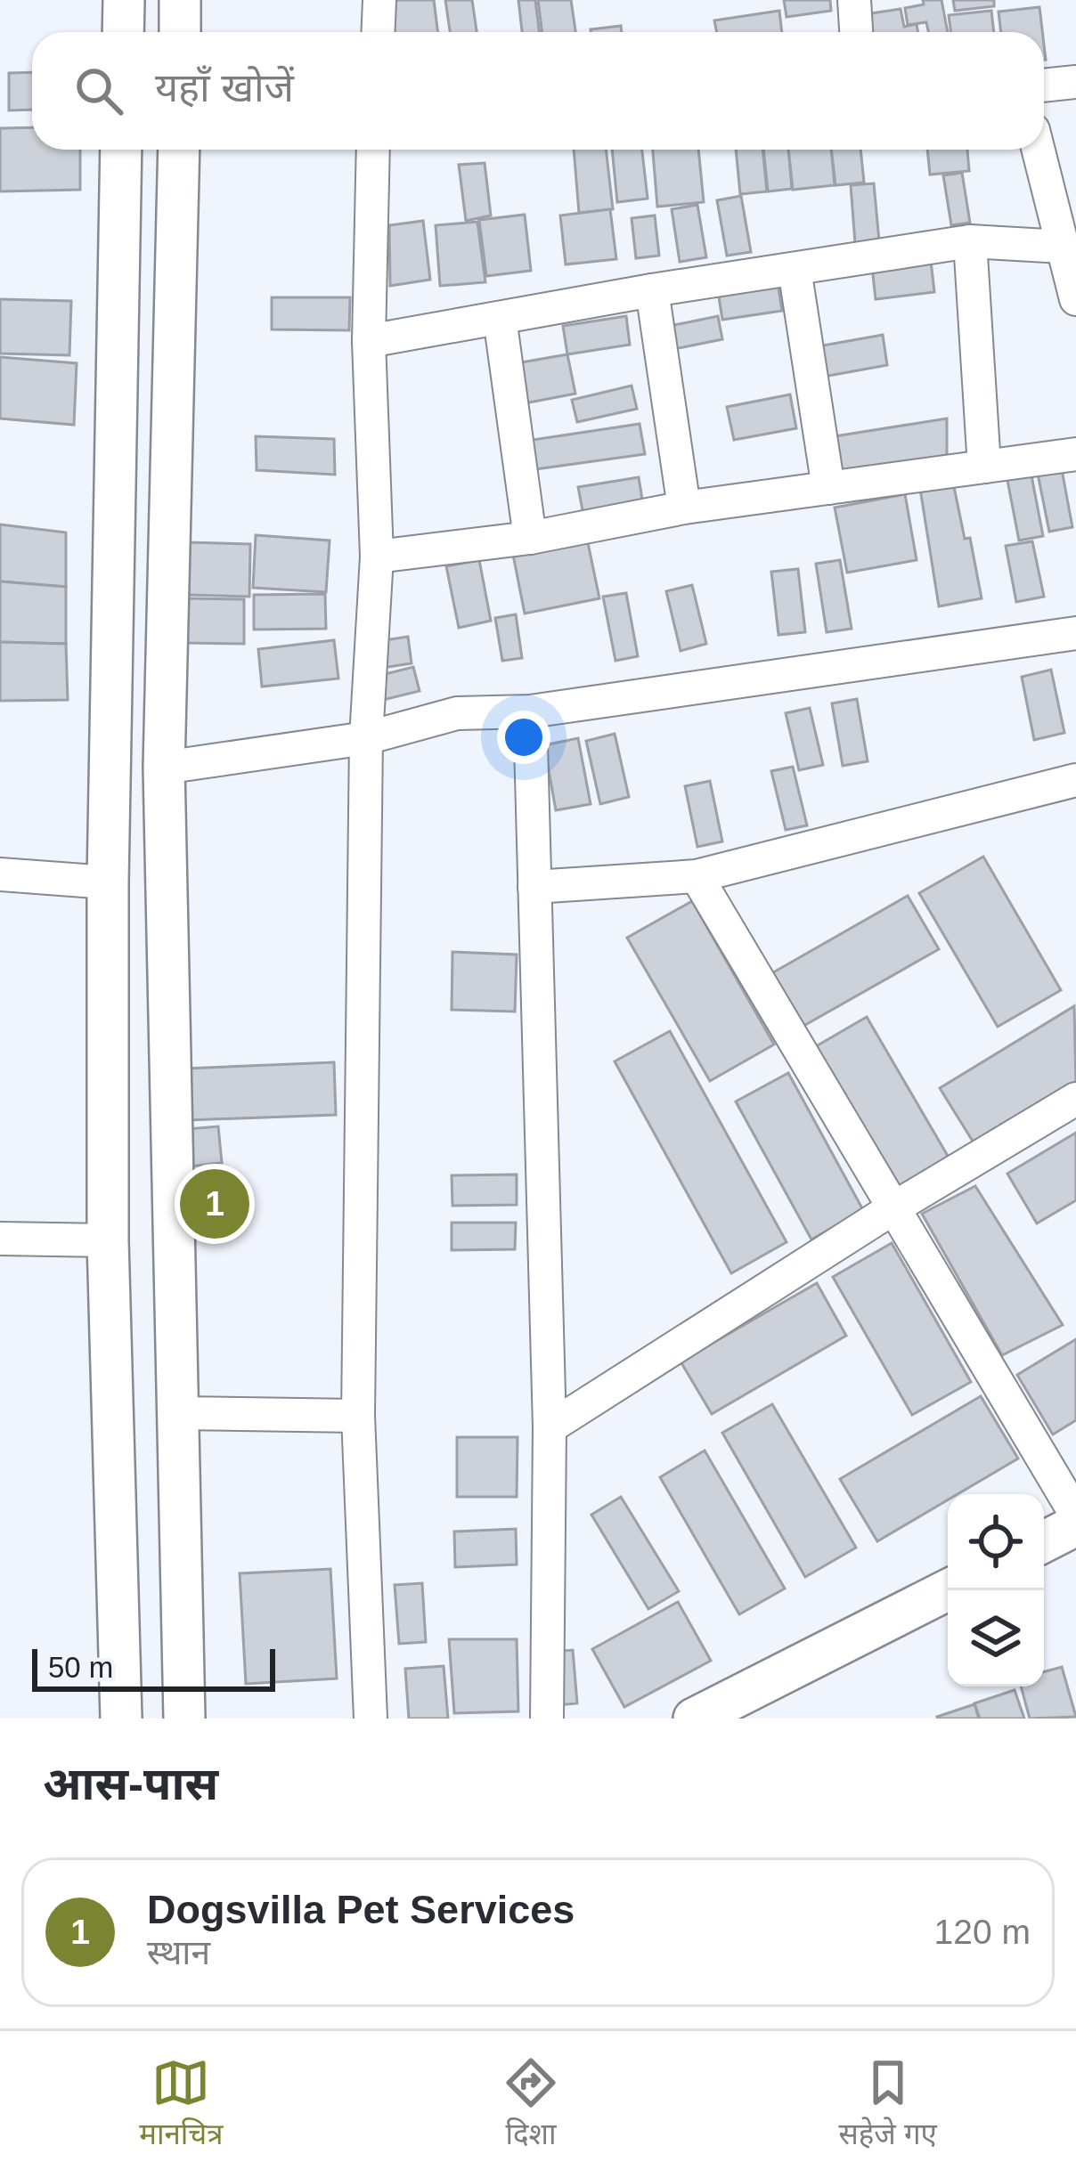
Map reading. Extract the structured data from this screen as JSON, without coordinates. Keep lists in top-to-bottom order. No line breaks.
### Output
{"scale_bar":"50 m","page":{"search":"यहाँ खोजें","pins":"1","scale":"50 m","heading":"आस-पास","list":[{"mark":"1","name":"Dogsvilla Pet Services","note":"स्थान","value":"120 m"}],"nav":["मानचित्र","दिशा","सहेजे गए"]}}
